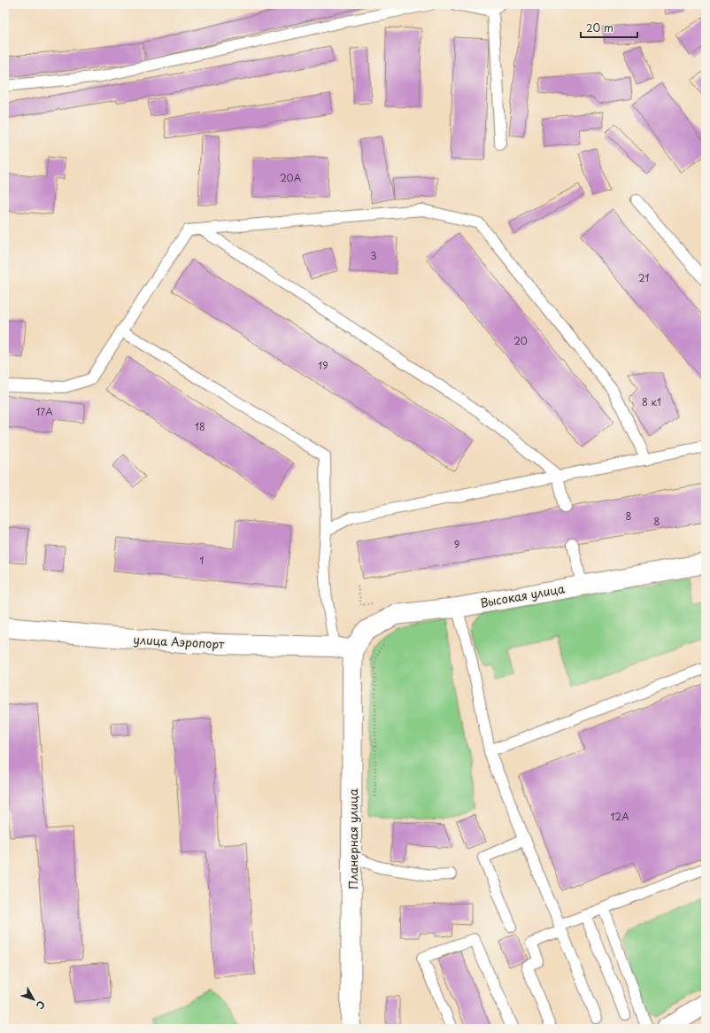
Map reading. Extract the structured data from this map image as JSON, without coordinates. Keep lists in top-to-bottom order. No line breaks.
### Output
{"streets":{"main road":["Высокая улица","улица Аэропорт","Планерная улица"]},"crossings":[["Высокая улица","улица Аэропорт"],["Высокая улица","Планерная улица"],["улица Аэропорт","Планерная улица"]],"house_numbers":["20А","3","21","20","19","8 к1","17А","18","8","8","9","1","12А"],"scale_bar":"20 m","north":"bottom right"}
